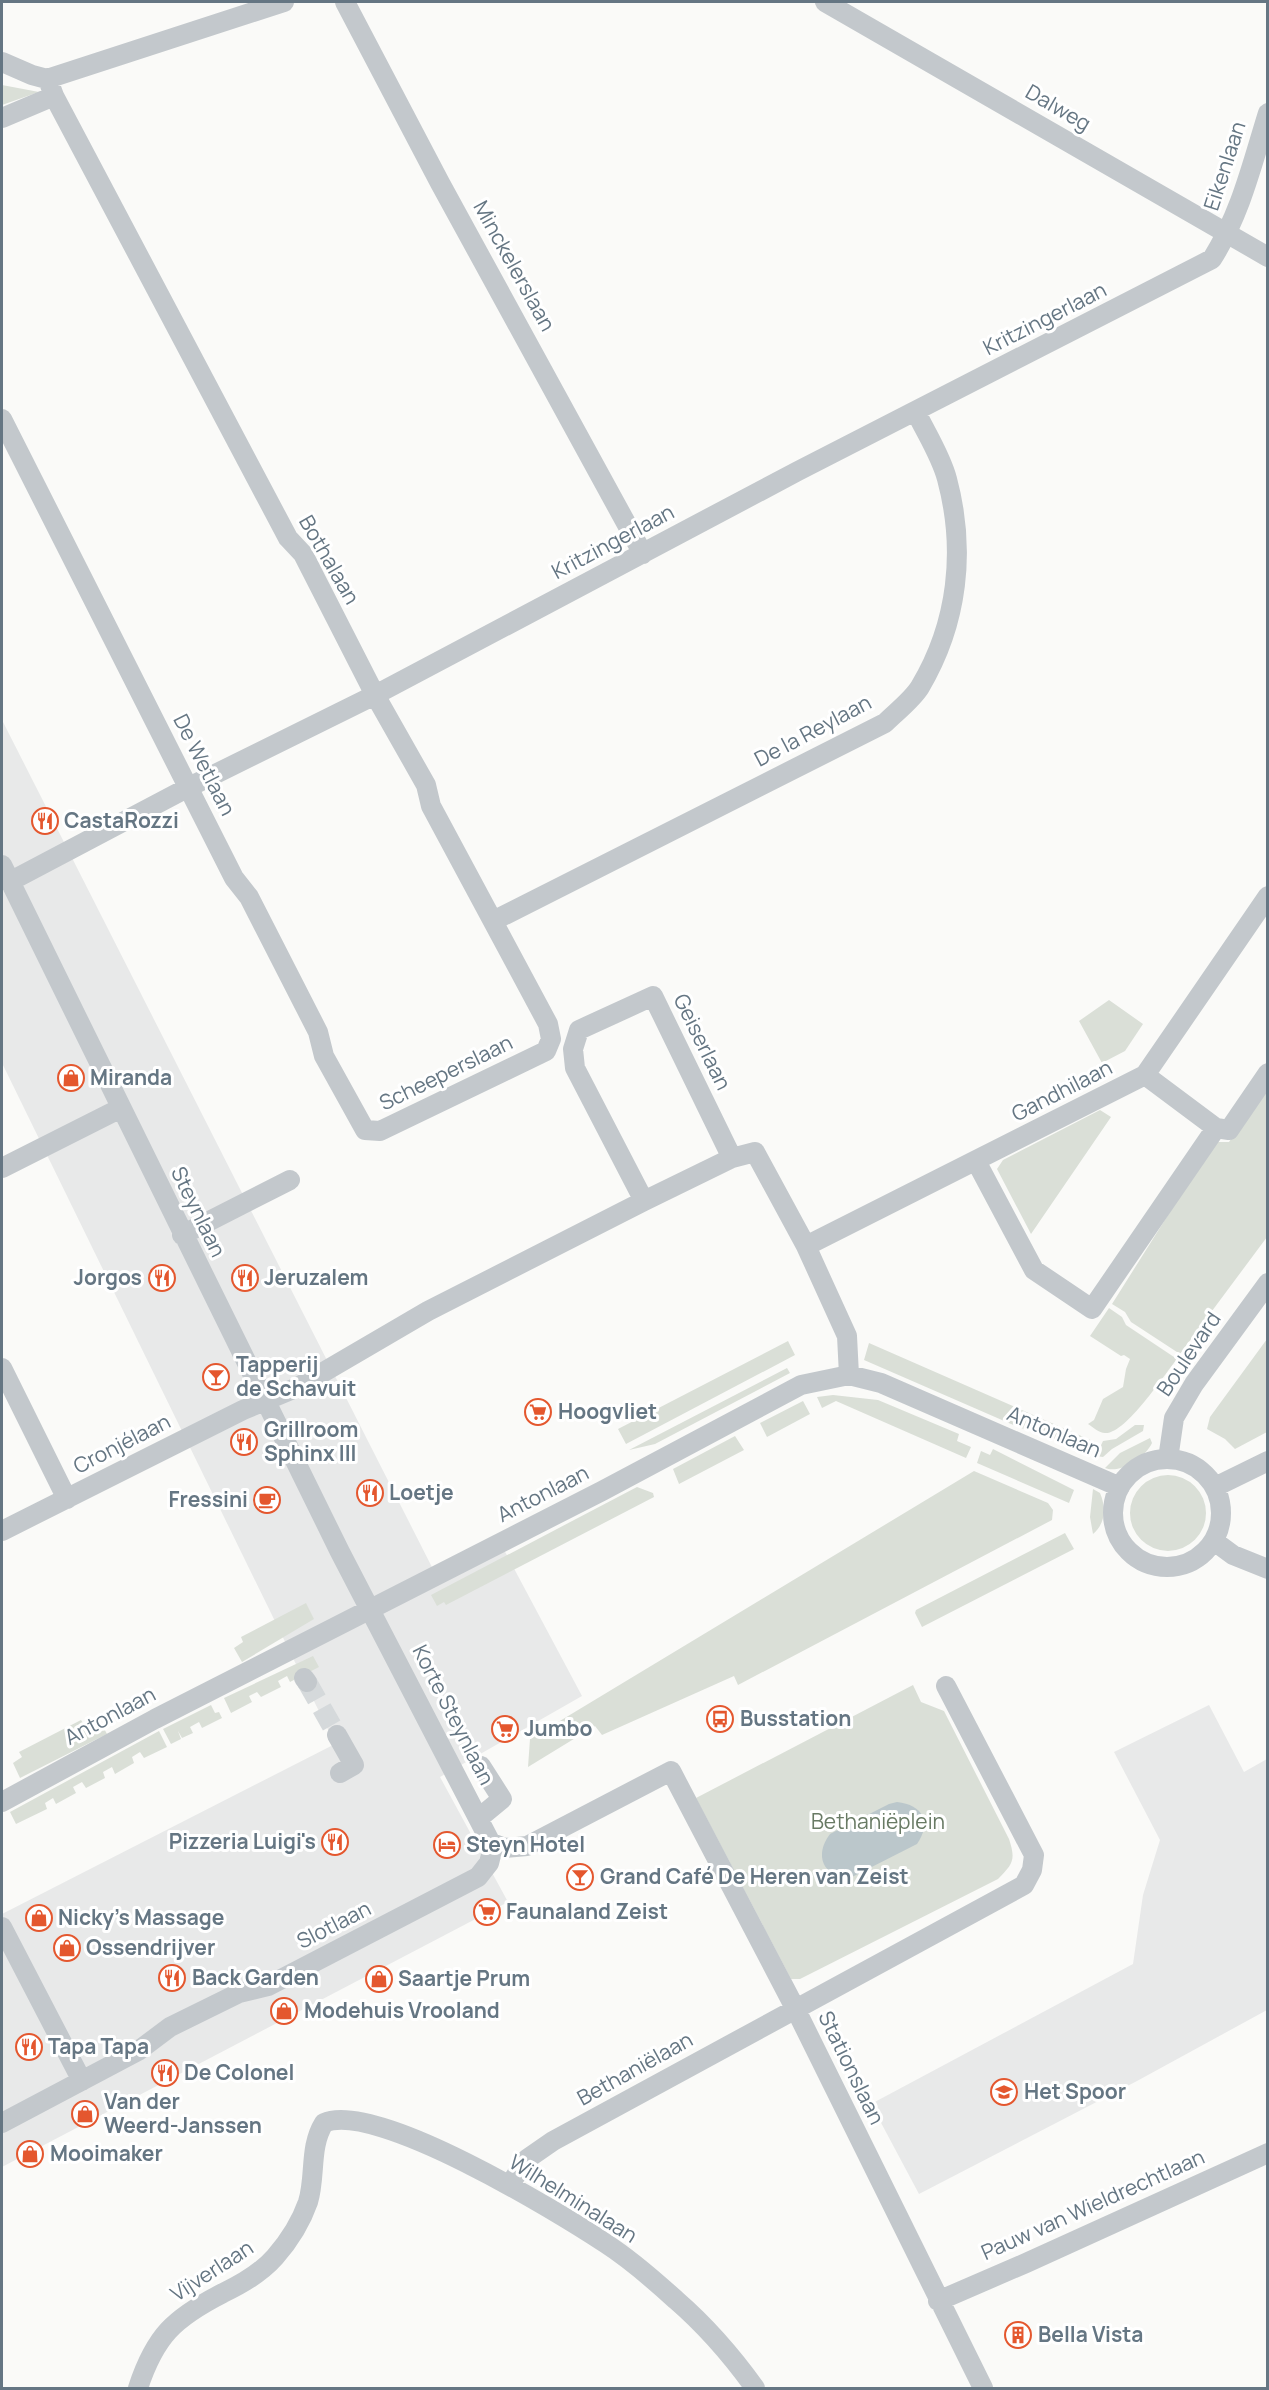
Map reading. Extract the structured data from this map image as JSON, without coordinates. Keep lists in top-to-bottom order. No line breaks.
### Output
{"streets":{"street":["Dalweg","Eikenlaan","Minckelerslaan","Kritzingerlaan","Bothalaan","De la Reylaan","De Wetlaan","Geiserlaan","Scheeperslaan","Gandhilaan","Steynlaan","Boulevard","Antonlaan","Cronjélaan","Korte Steynlaan","Slotlaan","Stationslaan","Bethaniëlaan","Wilhelminalaan","Pauw van Wieldrechtlaan","Vijverlaan"]},"crossings":[["Dalweg","Eikenlaan"],["Dalweg","Kritzingerlaan"],["Eikenlaan","Kritzingerlaan"],["Minckelerslaan","Kritzingerlaan"],["Kritzingerlaan","Bothalaan"],["Kritzingerlaan","De la Reylaan"],["Kritzingerlaan","De Wetlaan"],["Kritzingerlaan","Steynlaan"],["Bothalaan","De la Reylaan"],["Bothalaan","Scheeperslaan"],["De Wetlaan","Scheeperslaan"],["Steynlaan","Antonlaan"],["Steynlaan","Cronjélaan"],["Steynlaan","Korte Steynlaan"],["Boulevard","Antonlaan"],["Antonlaan","Korte Steynlaan"],["Korte Steynlaan","Slotlaan"],["Korte Steynlaan","Stationslaan"],["Slotlaan","Stationslaan"],["Stationslaan","Bethaniëlaan"],["Stationslaan","Pauw van Wieldrechtlaan"],["Bethaniëlaan","Wilhelminalaan"],["Wilhelminalaan","Vijverlaan"]],"parks":["Bethaniëplein"],"places":{"restaurant":["CastaRozzi","Jorgos","Jeruzalem","Grillroom Sphinx III","Loetje","Pizzeria Luigi's","Back Garden","Tapa Tapa","De Colonel"],"shop":["Miranda","Nicky's Massage","Ossendrijver","Saartje Prum","Modehuis Vrooland","Van der Weerd-Janssen","Mooimaker"],"bar":["Tapperij de Schavuit","Grand Café De Heren van Zeist"],"supermarket":["Hoogvliet","Jumbo","Faunaland Zeist"],"cafe":["Fressini"],"bus stop":["Busstation"],"hotel":["Steyn Hotel"],"school or university":["Het Spoor"],"building":["Bella Vista"]}}
